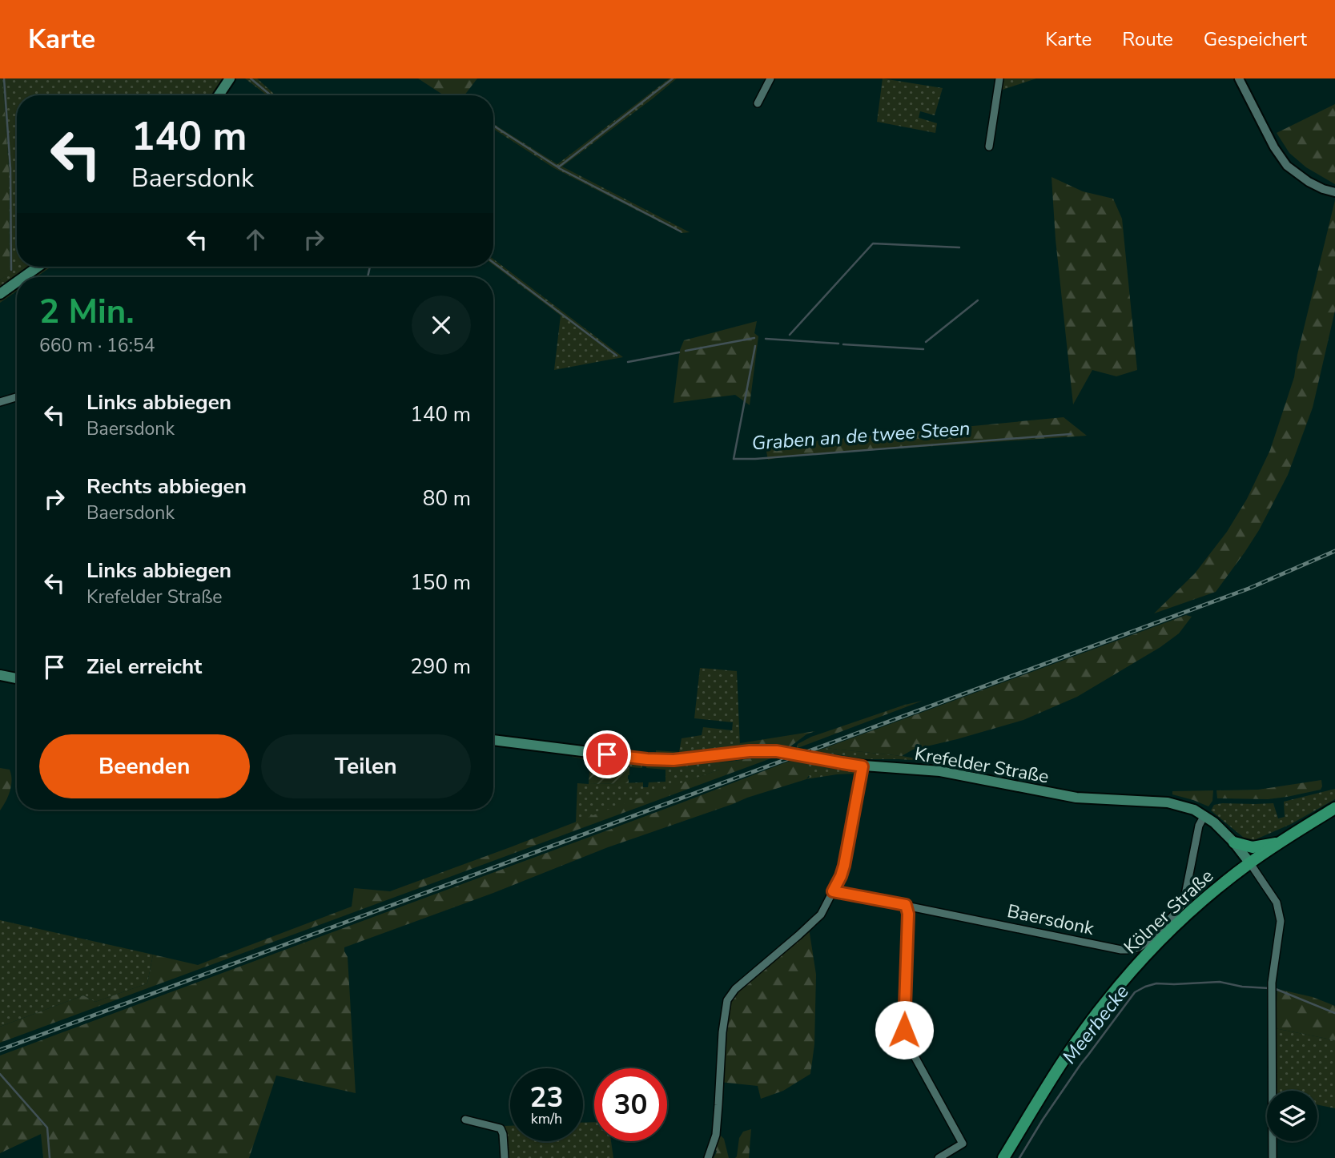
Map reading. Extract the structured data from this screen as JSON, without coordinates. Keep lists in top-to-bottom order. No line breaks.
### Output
{"streets":{"main road":["Krefelder Straße","Kölner Straße"],"street":["Baersdonk"]},"crossings":[["Krefelder Straße","Kölner Straße"],["Krefelder Straße","Baersdonk"]],"water":["Graben an de twee Steen","Meerbecke"],"page":{"header":"Karte","nav":["Karte","Route","Gespeichert"],"turn":["140 m","Baersdonk"],"heading":["2 Min.","660 m · 16:54"],"list":[{"name":"Links abbiegen","note":"Baersdonk","value":"140 m"},{"name":"Rechts abbiegen","note":"Baersdonk","value":"80 m"},{"name":"Links abbiegen","note":"Krefelder Straße","value":"150 m"},{"name":"Ziel erreicht","value":"290 m"}],"buttons":["Beenden","Teilen"],"speed":"23 km/h","limit":"30"}}
